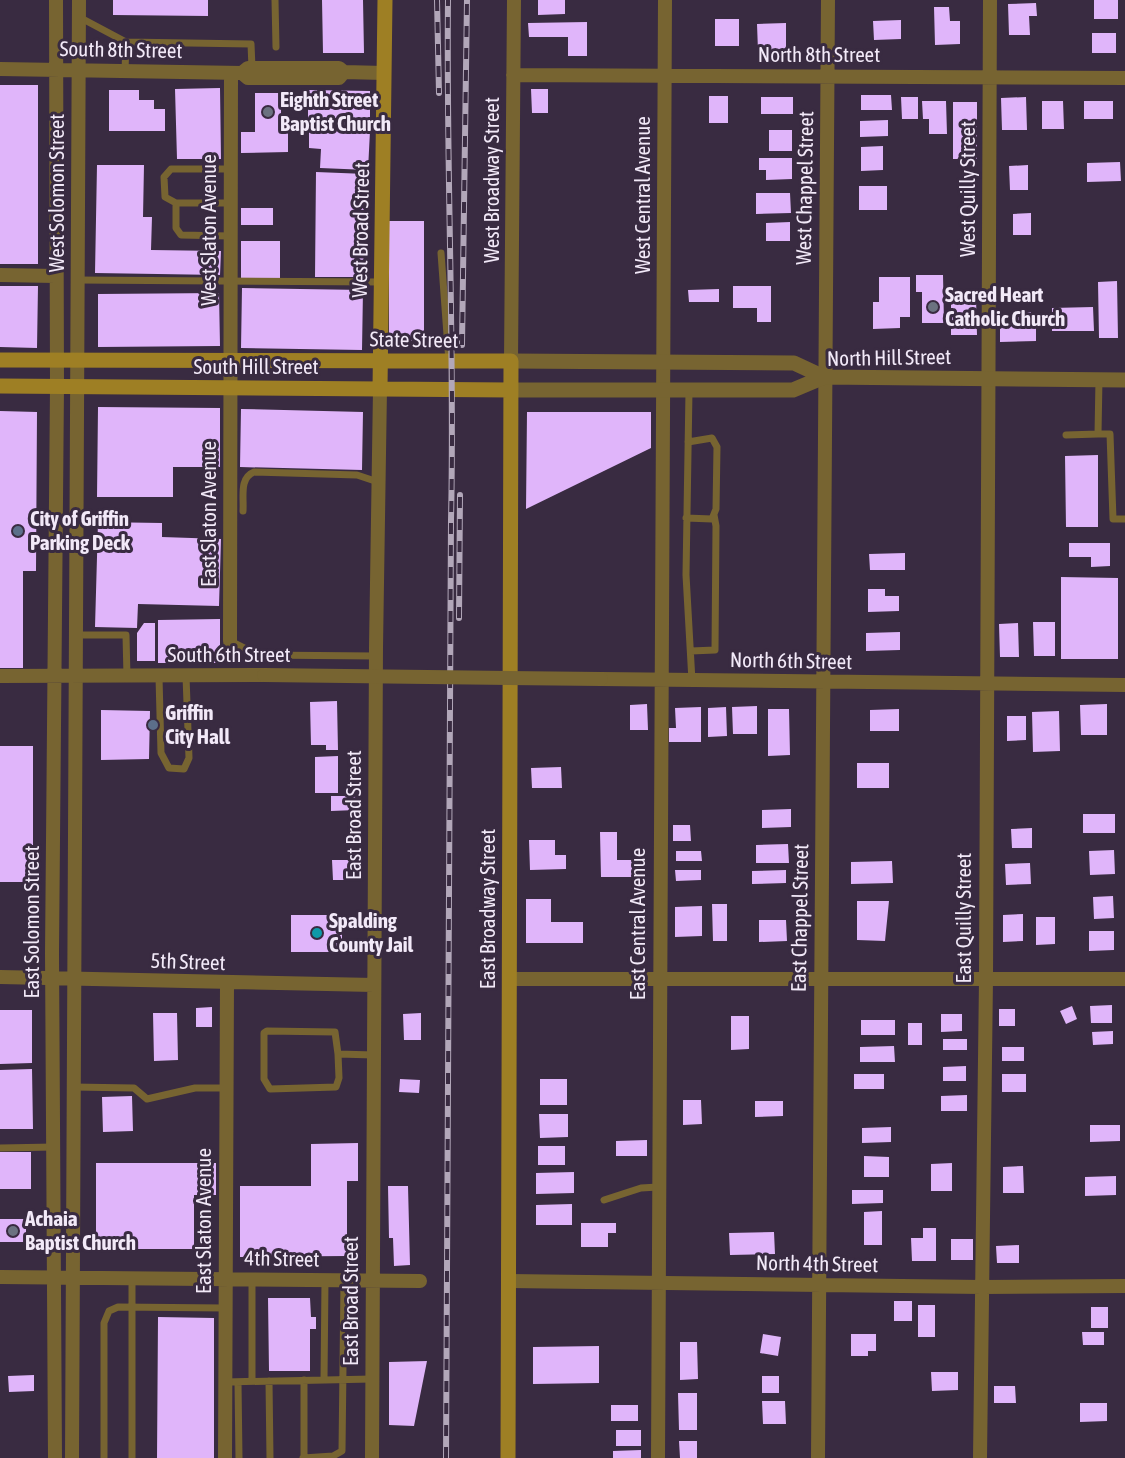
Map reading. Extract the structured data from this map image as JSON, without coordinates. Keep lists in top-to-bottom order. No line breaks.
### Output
{"streets":{"main road":["West Broad Street","State Street","South Hill Street","East Broadway Street"],"street":["South 8th Street","North 8th Street","West Broadway Street","West Chappel Street","West Quilly Street","West Solomon Street","West Central Avenue","West Slaton Avenue","North Hill Street","East Slaton Avenue","South 6th Street","North 6th Street","East Broad Street","East Chappel Street","East Quilly Street","East Solomon Street","East Central Avenue","5th Street","4th Street","North 4th Street"]},"crossings":[["South 8th Street","West Solomon Street"],["South 8th Street","West Slaton Avenue"],["South 8th Street","West Broad Street"],["North 8th Street","West Broadway Street"],["North 8th Street","West Chappel Street"],["North 8th Street","West Quilly Street"],["North 8th Street","West Central Avenue"],["West Broadway Street","State Street"],["West Broadway Street","East Broadway Street"],["West Chappel Street","State Street"],["West Chappel Street","North Hill Street"],["West Chappel Street","East Chappel Street"],["West Quilly Street","North Hill Street"],["West Quilly Street","East Quilly Street"],["West Solomon Street","State Street"],["West Solomon Street","South Hill Street"],["West Solomon Street","East Solomon Street"],["West Central Avenue","State Street"],["West Central Avenue","North Hill Street"],["West Central Avenue","East Central Avenue"],["West Slaton Avenue","State Street"],["West Slaton Avenue","South Hill Street"],["West Slaton Avenue","East Slaton Avenue"],["West Broad Street","State Street"],["West Broad Street","South Hill Street"],["West Broad Street","East Broad Street"],["State Street","North Hill Street"],["State Street","East Broadway Street"],["State Street","East Chappel Street"],["North Hill Street","South Hill Street"],["North Hill Street","East Broadway Street"],["North Hill Street","East Chappel Street"],["North Hill Street","East Quilly Street"],["North Hill Street","East Central Avenue"],["South Hill Street","East Slaton Avenue"],["South Hill Street","East Broad Street"],["South Hill Street","East Broadway Street"],["South Hill Street","East Solomon Street"],["East Slaton Avenue","5th Street"],["East Slaton Avenue","4th Street"],["South 6th Street","North 6th Street"],["South 6th Street","East Solomon Street"],["North 6th Street","East Chappel Street"],["North 6th Street","East Quilly Street"],["North 6th Street","East Central Avenue"],["East Broad Street","5th Street"],["East Broad Street","4th Street"],["East Broadway Street","North 4th Street"],["East Chappel Street","North 4th Street"],["East Quilly Street","North 4th Street"],["East Solomon Street","5th Street"],["East Solomon Street","4th Street"],["East Central Avenue","North 4th Street"]],"places":["Eighth Street Baptist Church","Sacred Heart Catholic Church","City of Griffin Parking Deck","Griffin City Hall","Spalding County Jail","Achaia Baptist Church"]}
